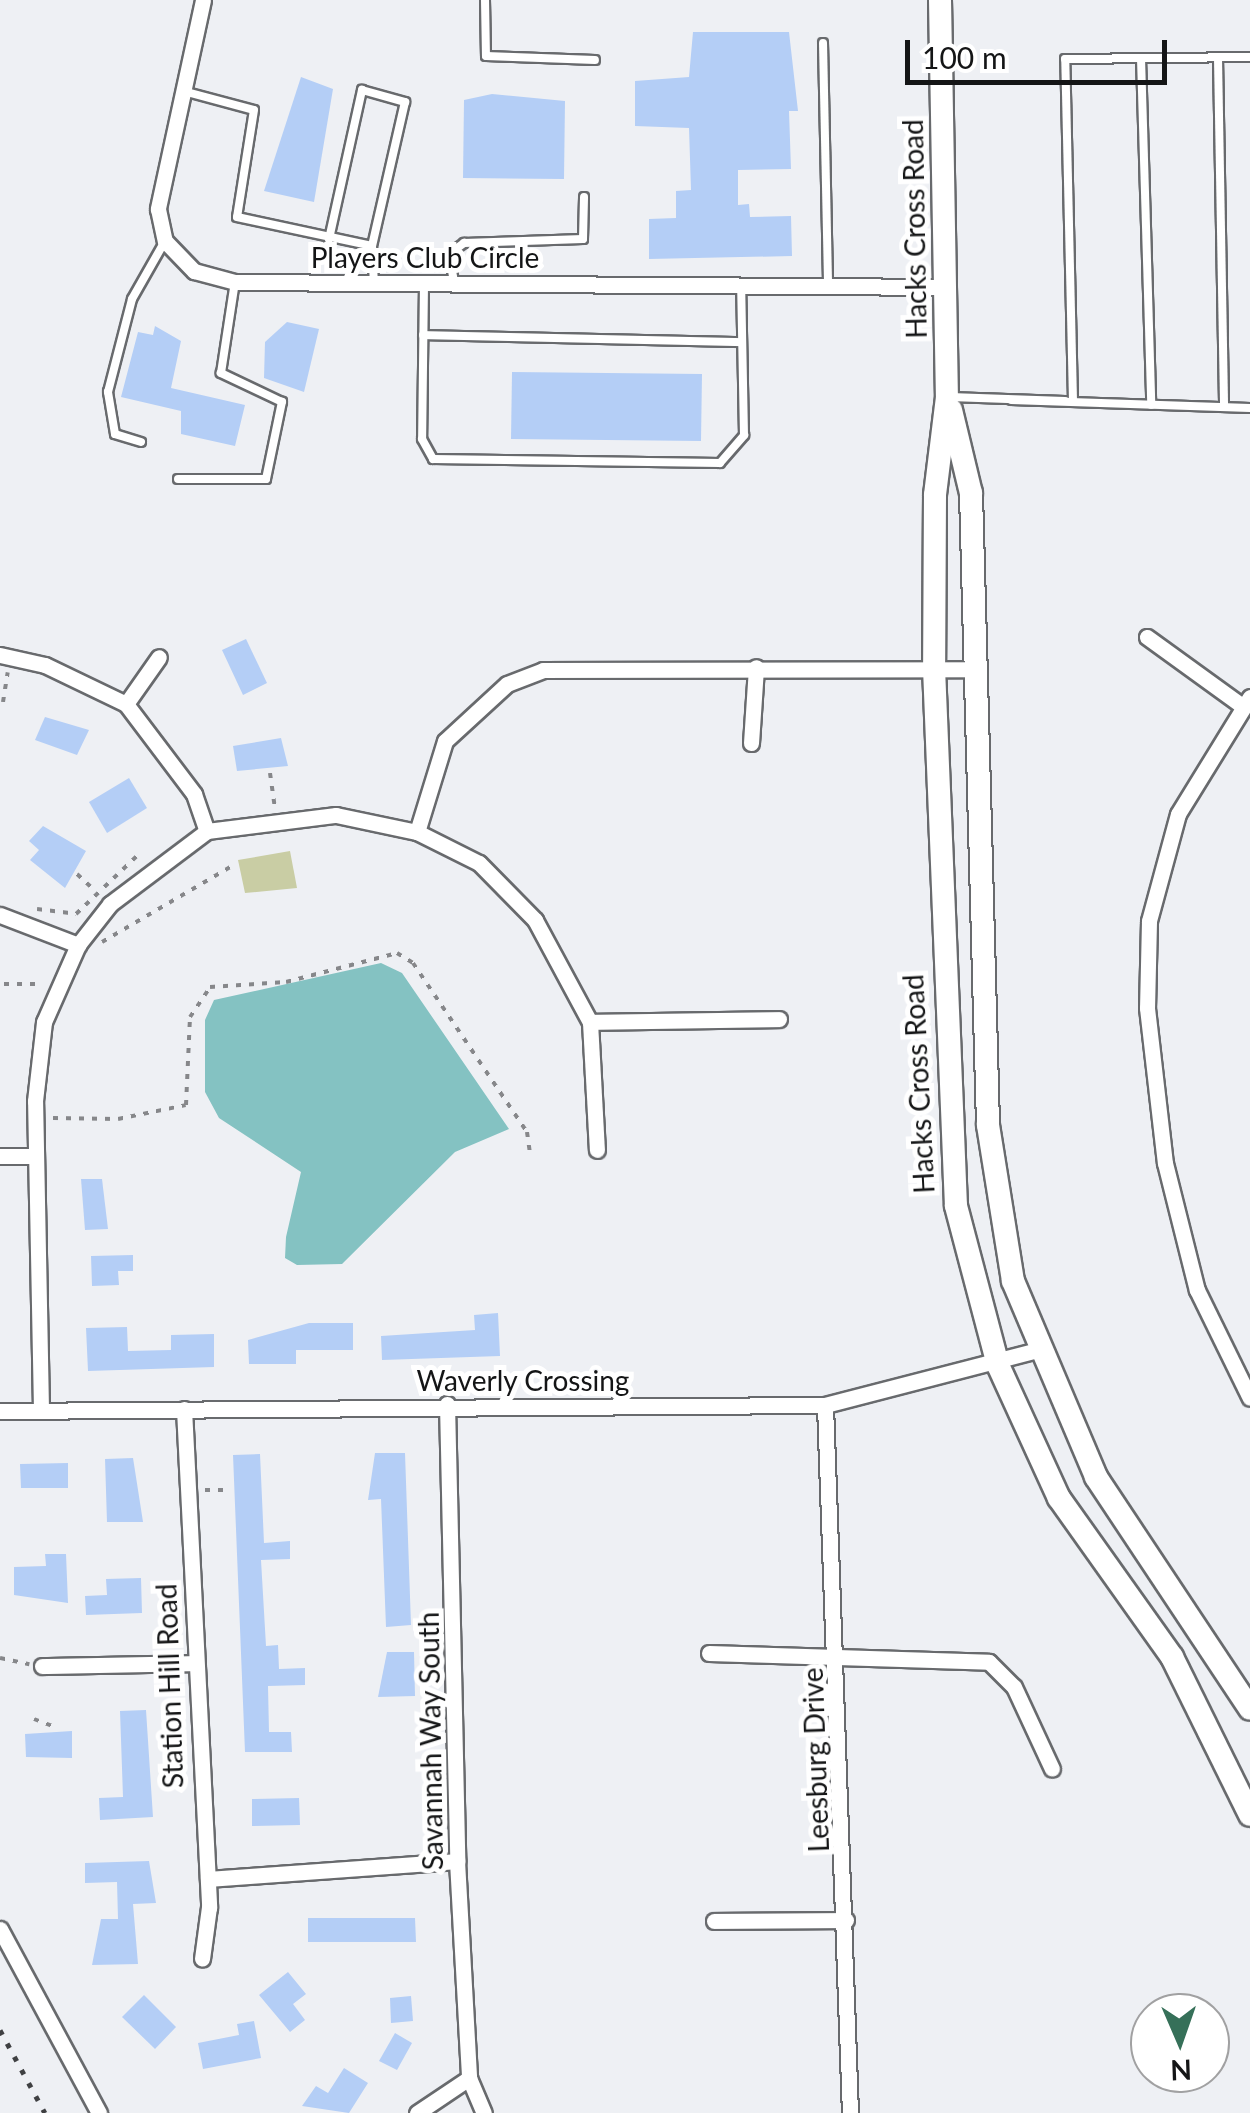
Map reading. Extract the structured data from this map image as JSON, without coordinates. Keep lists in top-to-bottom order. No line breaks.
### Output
{"streets":{"main road":["Hacks Cross Road"],"street":["Players Club Circle","Waverly Crossing","Station Hill Road","Savannah Way South","Leesburg Drive"]},"crossings":[["Hacks Cross Road","Players Club Circle"],["Hacks Cross Road","Waverly Crossing"],["Waverly Crossing","Station Hill Road"],["Waverly Crossing","Savannah Way South"],["Waverly Crossing","Leesburg Drive"]],"scale_bar":"100 m","north":"bottom"}
